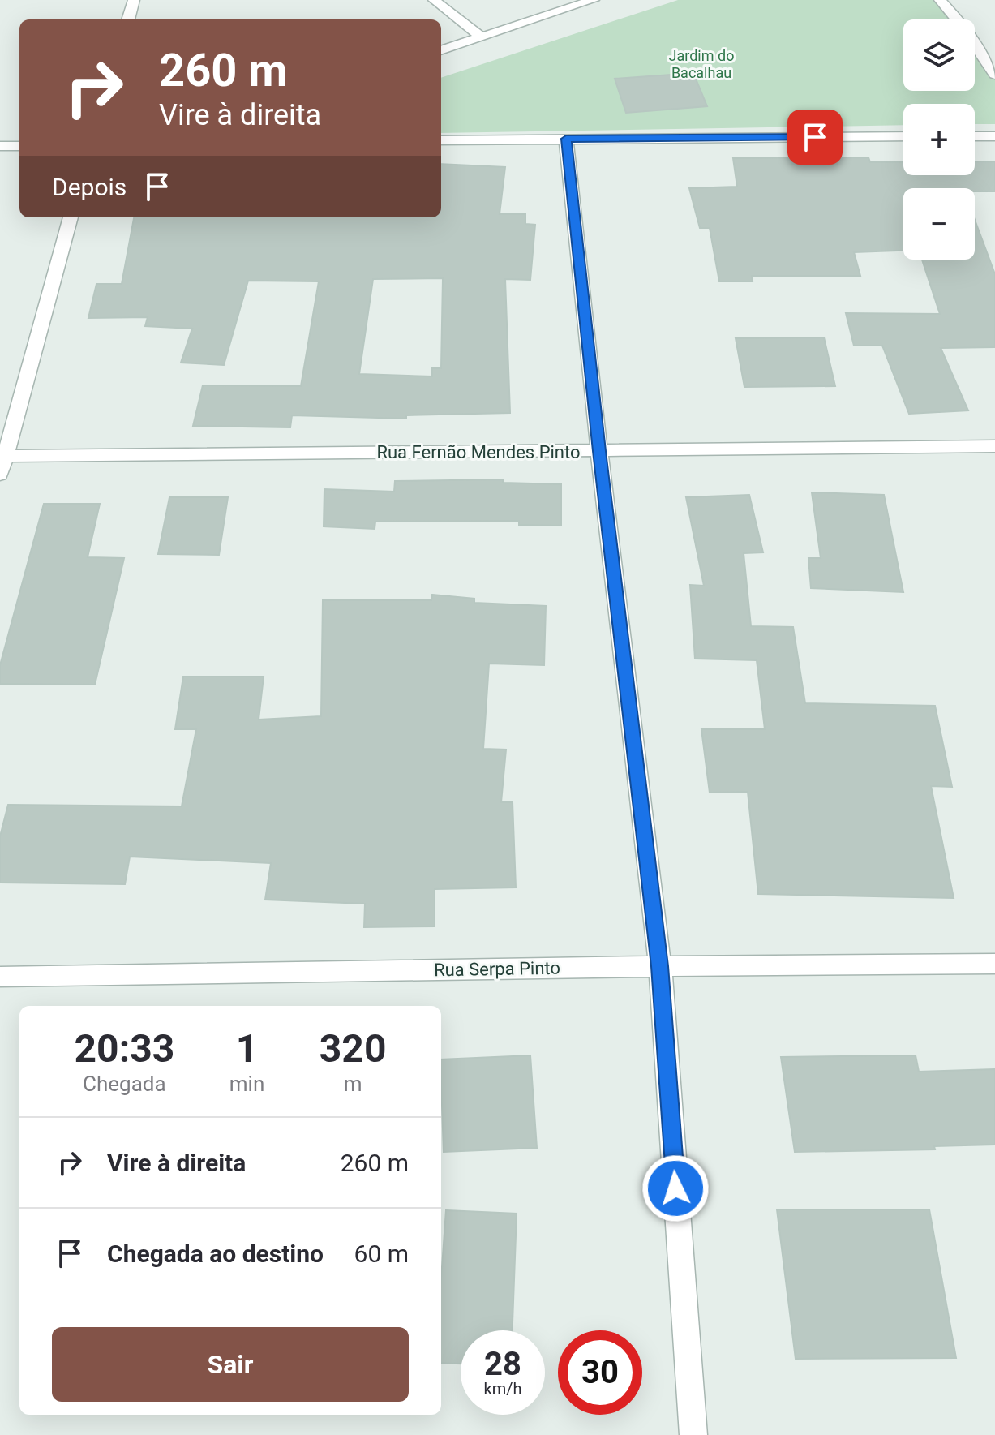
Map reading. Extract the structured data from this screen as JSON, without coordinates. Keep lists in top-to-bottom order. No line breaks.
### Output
{"streets":{"street":["Rua Fernão Mendes Pinto","Rua Serpa Pinto"]},"parks":["Jardim do Bacalhau"],"page":{"map_buttons":["+","−"],"turn":["260 m","Vire à direita"],"then":"Depois","eta":["20:33","Chegada","1","min","320","m"],"list":[{"name":"Vire à direita","value":"260 m"},{"name":"Chegada ao destino","value":"60 m"}],"buttons":"Sair","speed":"28 km/h","limit":"30"}}
